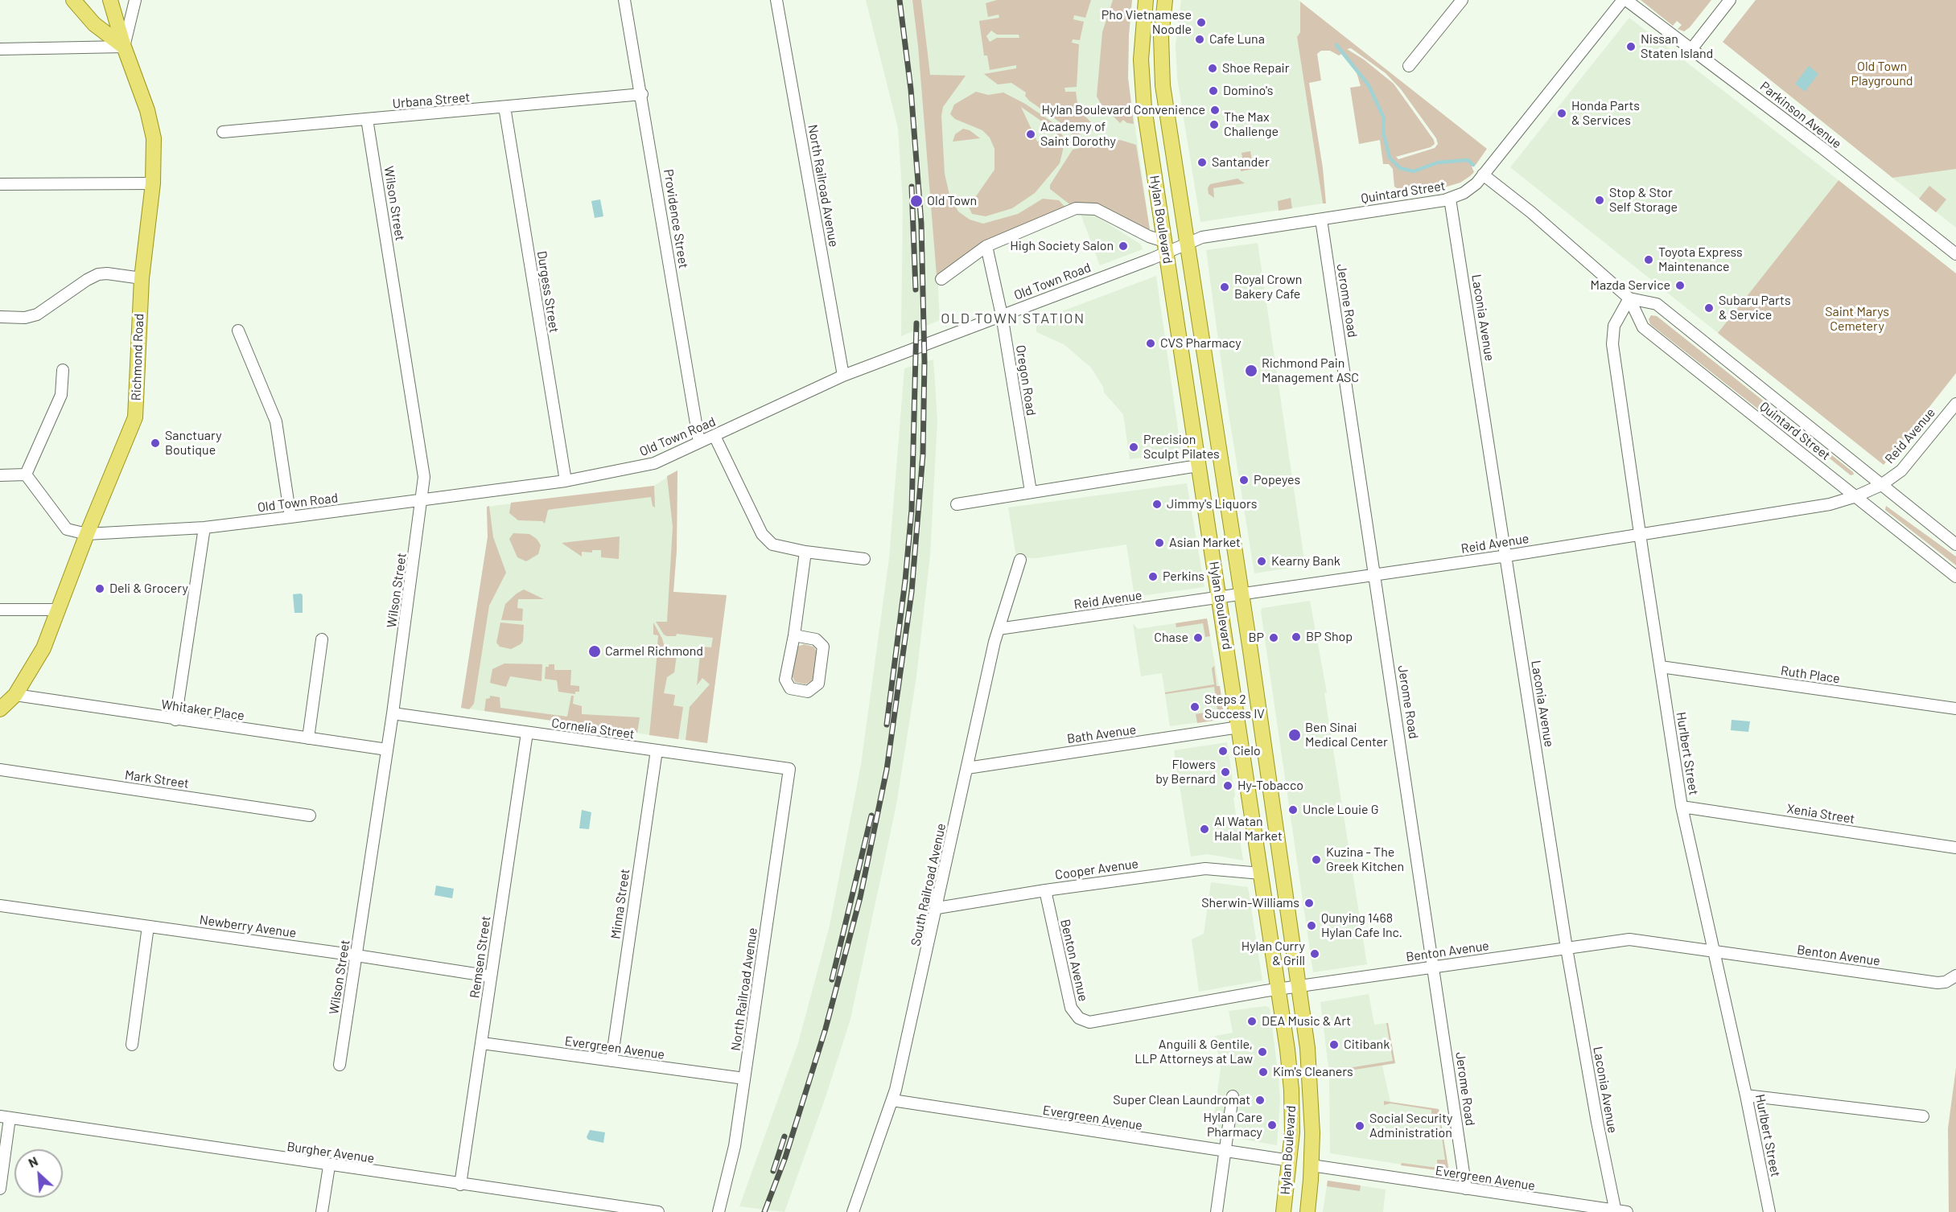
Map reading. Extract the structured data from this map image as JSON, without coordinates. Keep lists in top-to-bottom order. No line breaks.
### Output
{"streets":{"main road":["Hylan Boulevard","Richmond Road"],"street":["Urbana Street","Parkinson Avenue","North Railroad Avenue","Quintard Street","Wilson Street","Providence Street","Old Town Road","Durgess Street","Jerome Road","Laconia Avenue","Oregon Road","Reid Avenue","Ruth Place","Whitaker Place","Cornelia Street","Bath Avenue","Hurlbert Street","Mark Street","Xenia Street","Cooper Avenue","South Railroad Avenue","Minna Street","Newberry Avenue","Benton Avenue","Remsen Street","Evergreen Avenue","Burgher Avenue"]},"crossings":[["Urbana Street","Wilson Street"],["Urbana Street","Providence Street"],["Urbana Street","Durgess Street"],["North Railroad Avenue","Old Town Road"],["North Railroad Avenue","Cornelia Street"],["North Railroad Avenue","Evergreen Avenue"],["Quintard Street","Hylan Boulevard"],["Quintard Street","Old Town Road"],["Quintard Street","Jerome Road"],["Quintard Street","Laconia Avenue"],["Quintard Street","Reid Avenue"],["Quintard Street","Hurlbert Street"],["Wilson Street","Old Town Road"],["Wilson Street","Whitaker Place"],["Wilson Street","Cornelia Street"],["Wilson Street","Newberry Avenue"],["Providence Street","Old Town Road"],["Hylan Boulevard","Old Town Road"],["Hylan Boulevard","Reid Avenue"],["Hylan Boulevard","Bath Avenue"],["Hylan Boulevard","Cooper Avenue"],["Hylan Boulevard","Benton Avenue"],["Hylan Boulevard","Evergreen Avenue"],["Old Town Road","Durgess Street"],["Old Town Road","Richmond Road"],["Old Town Road","Oregon Road"],["Jerome Road","Reid Avenue"],["Jerome Road","Benton Avenue"],["Jerome Road","Evergreen Avenue"],["Laconia Avenue","Reid Avenue"],["Laconia Avenue","Benton Avenue"],["Laconia Avenue","Evergreen Avenue"],["Richmond Road","Whitaker Place"],["Reid Avenue","Hurlbert Street"],["Reid Avenue","South Railroad Avenue"],["Ruth Place","Hurlbert Street"],["Cornelia Street","Minna Street"],["Cornelia Street","Remsen Street"],["Bath Avenue","South Railroad Avenue"],["Hurlbert Street","Xenia Street"],["Hurlbert Street","Benton Avenue"],["Cooper Avenue","South Railroad Avenue"],["Cooper Avenue","Benton Avenue"],["South Railroad Avenue","Evergreen Avenue"],["Minna Street","Evergreen Avenue"],["Newberry Avenue","Remsen Street"],["Remsen Street","Evergreen Avenue"],["Remsen Street","Burgher Avenue"]],"districts":["OLD TOWN STATION"],"parks":["Old Town Playground","Saint Marys Cemetery"],"places":["Pho Vietnamese Noodle","Cafe Luna","Nissan Staten Island","Shoe Repair","Domino's","Hylan Boulevard Convenience","Honda Parts & Services","The Max Challenge","Academy of Saint Dorothy","Santander","Stop & Stor Self Storage","Old Town","High Society Salon","Toyota Express Maintenance","Mazda Service","Royal Crown Bakery Cafe","Subaru Parts & Service","CVS Pharmacy","Richmond Pain Management ASC","Sanctuary Boutique","Precision Sculpt Pilates","Popeyes","Jimmy's Liquors","Asian Market","Kearny Bank","Perkins","Deli & Grocery","BP Shop","Chase","BP","Carmel Richmond","Steps 2 Success IV","Ben Sinai Medical Center","Cielo","Flowers by Bernard","Hy-Tobacco","Uncle Louie G","Al Watan Halal Market","Kuzina - The Greek Kitchen","Sherwin-Williams","Qunying 1468 Hylan Cafe Inc.","Hylan Curry & Grill","DEA Music & Art","Citibank","Anguili & Gentile, LLP Attorneys at Law","Kim's Cleaners","Super Clean Laundromat","Hylan Care Pharmacy","Social Security Administration"],"north":"top left"}
